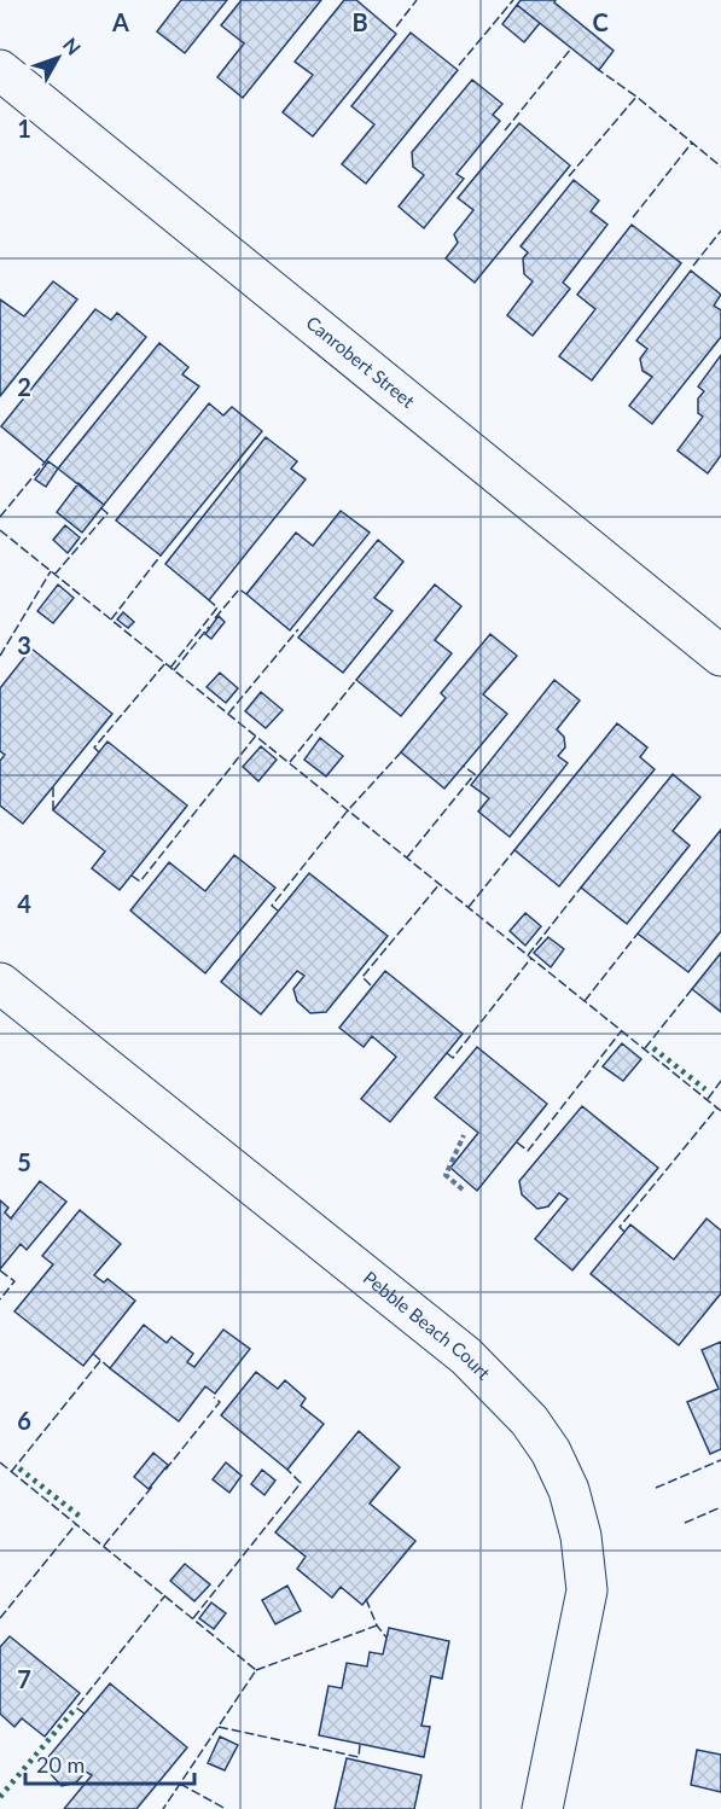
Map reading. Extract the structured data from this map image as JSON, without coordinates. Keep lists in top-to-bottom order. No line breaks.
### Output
{"streets":{"street":["Canrobert Street","Pebble Beach Court"]},"scale_bar":"20 m","north":"top right","grid":{"columns":["A","B","C"],"rows":["1","2","3","4","5","6","7"]}}
